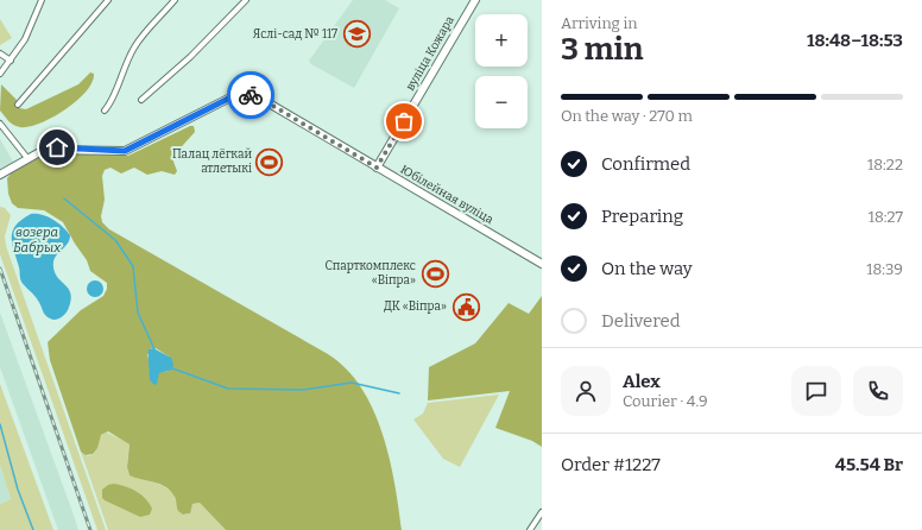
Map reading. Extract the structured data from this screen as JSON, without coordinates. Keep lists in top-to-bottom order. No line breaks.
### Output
{"streets":{"street":["вуліца Кожара","Юбілейная вуліца"]},"crossings":[["вуліца Кожара","Юбілейная вуліца"]],"water":["возера Бабрых"],"places":{"school or university":["Яслі-сад № 117"],"sports":["Палац лёгкай атлетыкі","Спарткомплекс «Віпра»"],"public building":["ДК «Віпра»"]},"page":{"heading":["3 min","Arriving in","18:48–18:53"],"panel":["Alex","Courier · 4.9","Order #1227","45.54 Br"],"map_buttons":["+","−"],"bar":"On the way · 270 m","list":[["Confirmed","18:22"],["Preparing","18:27"],["On the way","18:39"],"Delivered"]}}
